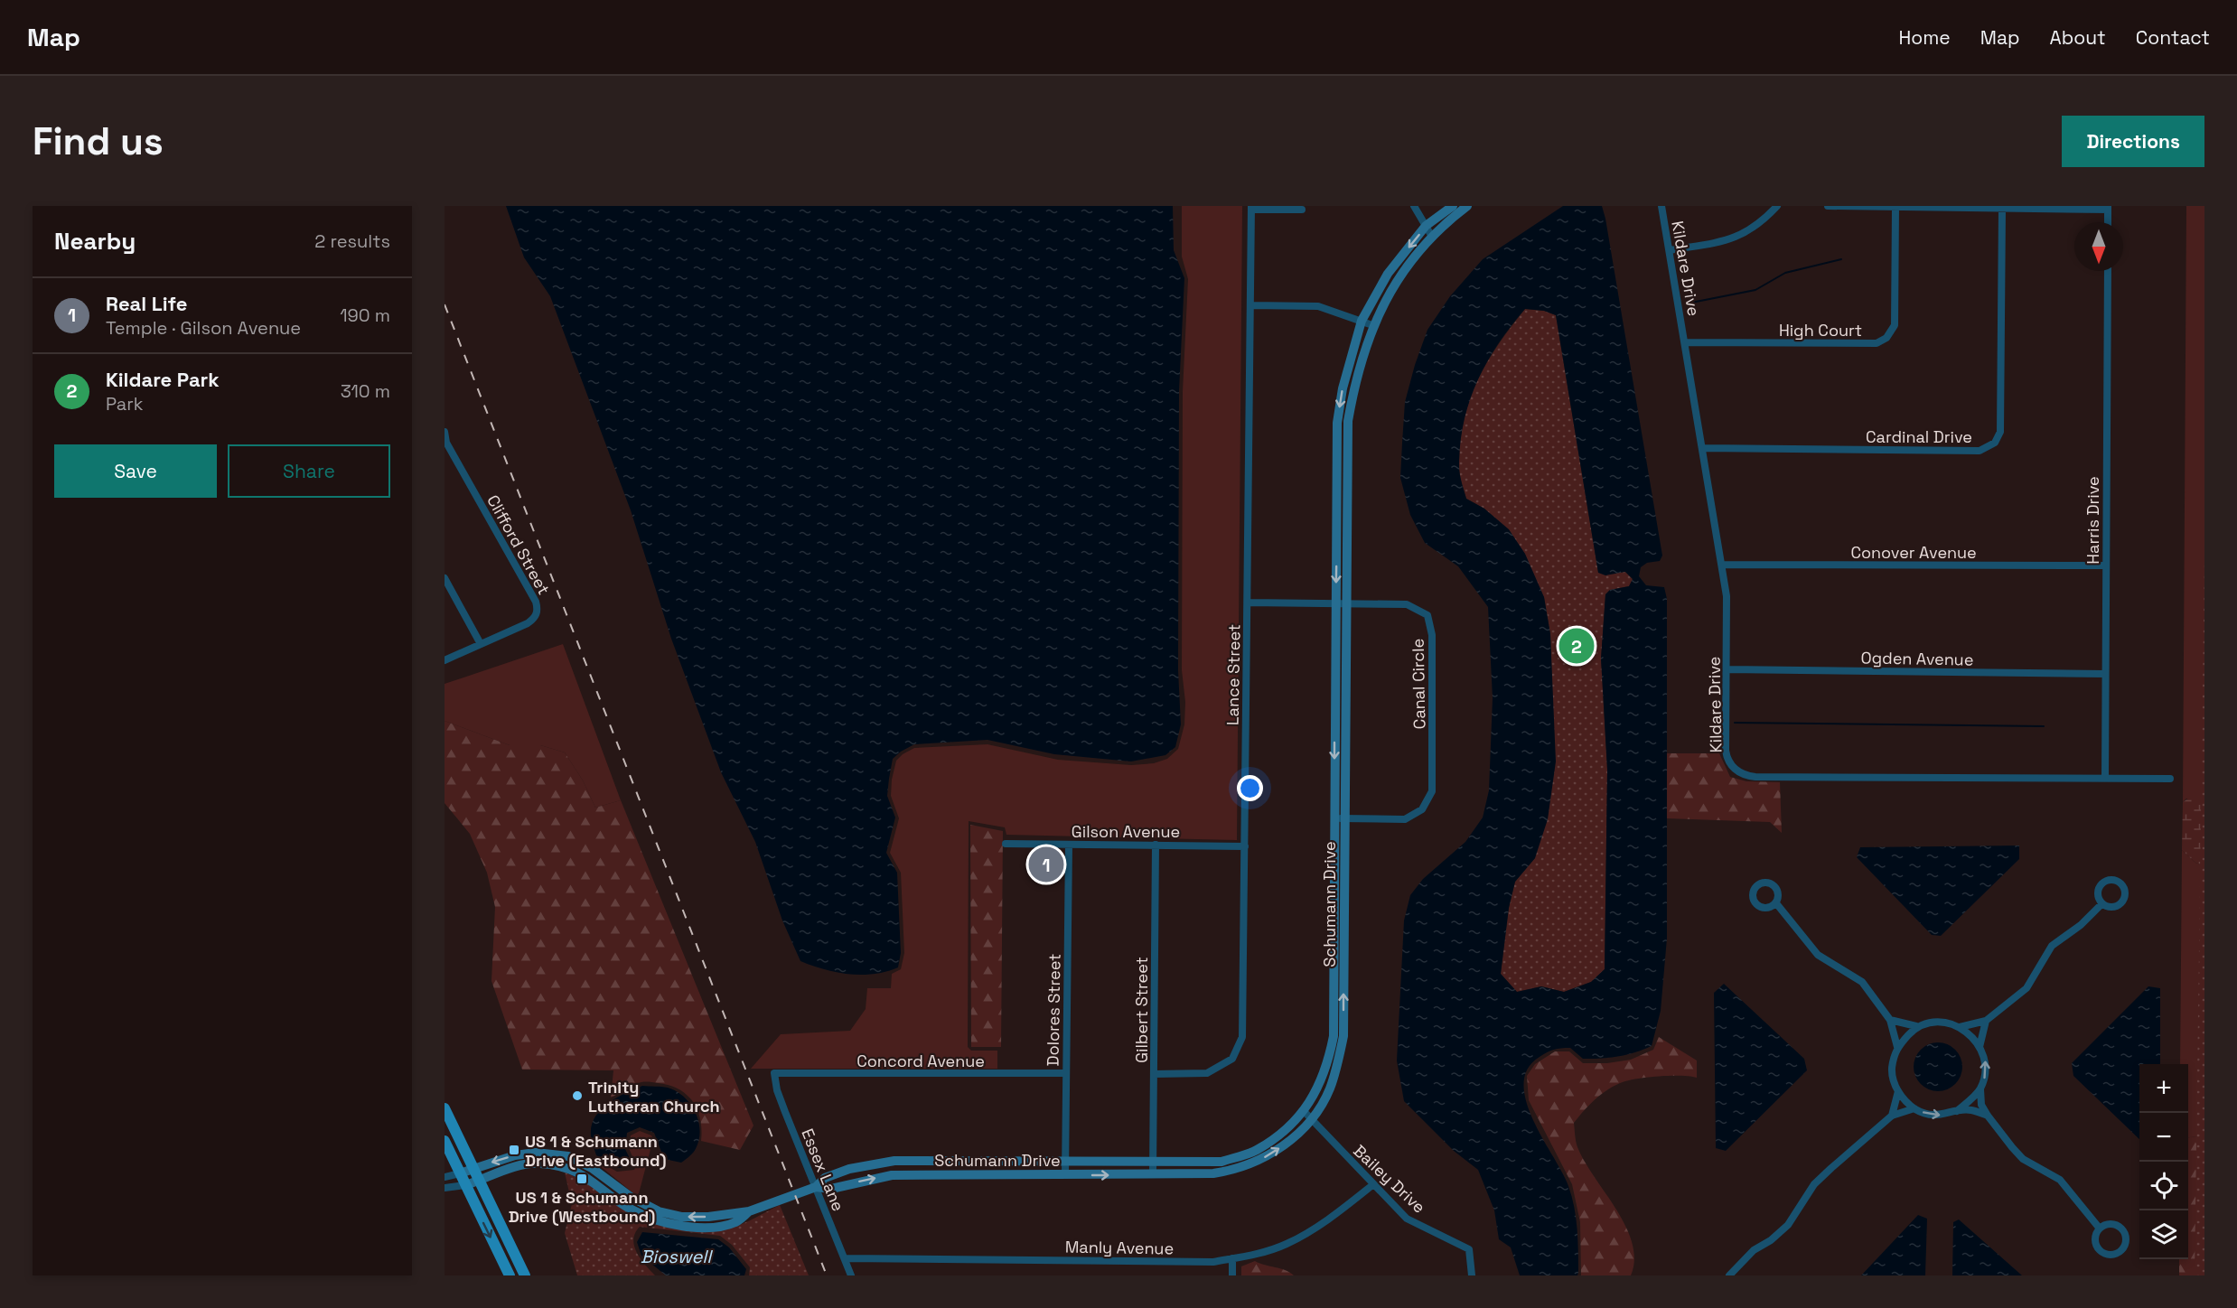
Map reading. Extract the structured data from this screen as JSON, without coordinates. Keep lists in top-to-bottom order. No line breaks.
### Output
{"streets":{"street":["Kildare Drive","High Court","Cardinal Drive","Harris Drive","Clifford Street","Conover Avenue","Ogden Avenue","Lance Street","Canal Circle","Gilson Avenue","Schumann Drive","Dolores Street","Gilbert Street","Concord Avenue","Essex Lane","Bailey Drive","Manly Avenue"]},"crossings":[["Kildare Drive","High Court"],["Kildare Drive","Cardinal Drive"],["Kildare Drive","Harris Drive"],["Kildare Drive","Conover Avenue"],["Kildare Drive","Ogden Avenue"],["Harris Drive","Conover Avenue"],["Harris Drive","Ogden Avenue"],["Lance Street","Canal Circle"],["Lance Street","Gilson Avenue"],["Lance Street","Gilbert Street"],["Canal Circle","Schumann Drive"],["Gilson Avenue","Dolores Street"],["Gilson Avenue","Gilbert Street"],["Schumann Drive","Dolores Street"],["Schumann Drive","Gilbert Street"],["Schumann Drive","Essex Lane"],["Schumann Drive","Bailey Drive"],["Dolores Street","Concord Avenue"],["Concord Avenue","Essex Lane"],["Essex Lane","Manly Avenue"],["Bailey Drive","Manly Avenue"]],"water":["Bioswell"],"places":{"other":["Trinity Lutheran Church"],"transit":["US 1 & Schumann Drive (Eastbound)","US 1 & Schumann Drive (Westbound)"]},"north":"bottom","page":{"header":"Map","nav":["Home","Map","About","Contact"],"buttons":["Directions",["Save","Share"]],"title":"Find us","heading":["Nearby","2 results"],"list":[{"mark":"1","name":"Real Life","note":"Temple · Gilson Avenue","value":"190 m"},{"mark":"2","name":"Kildare Park","note":"Park","value":"310 m"}],"pins":["2","1"],"map_buttons":["+","−"]}}
